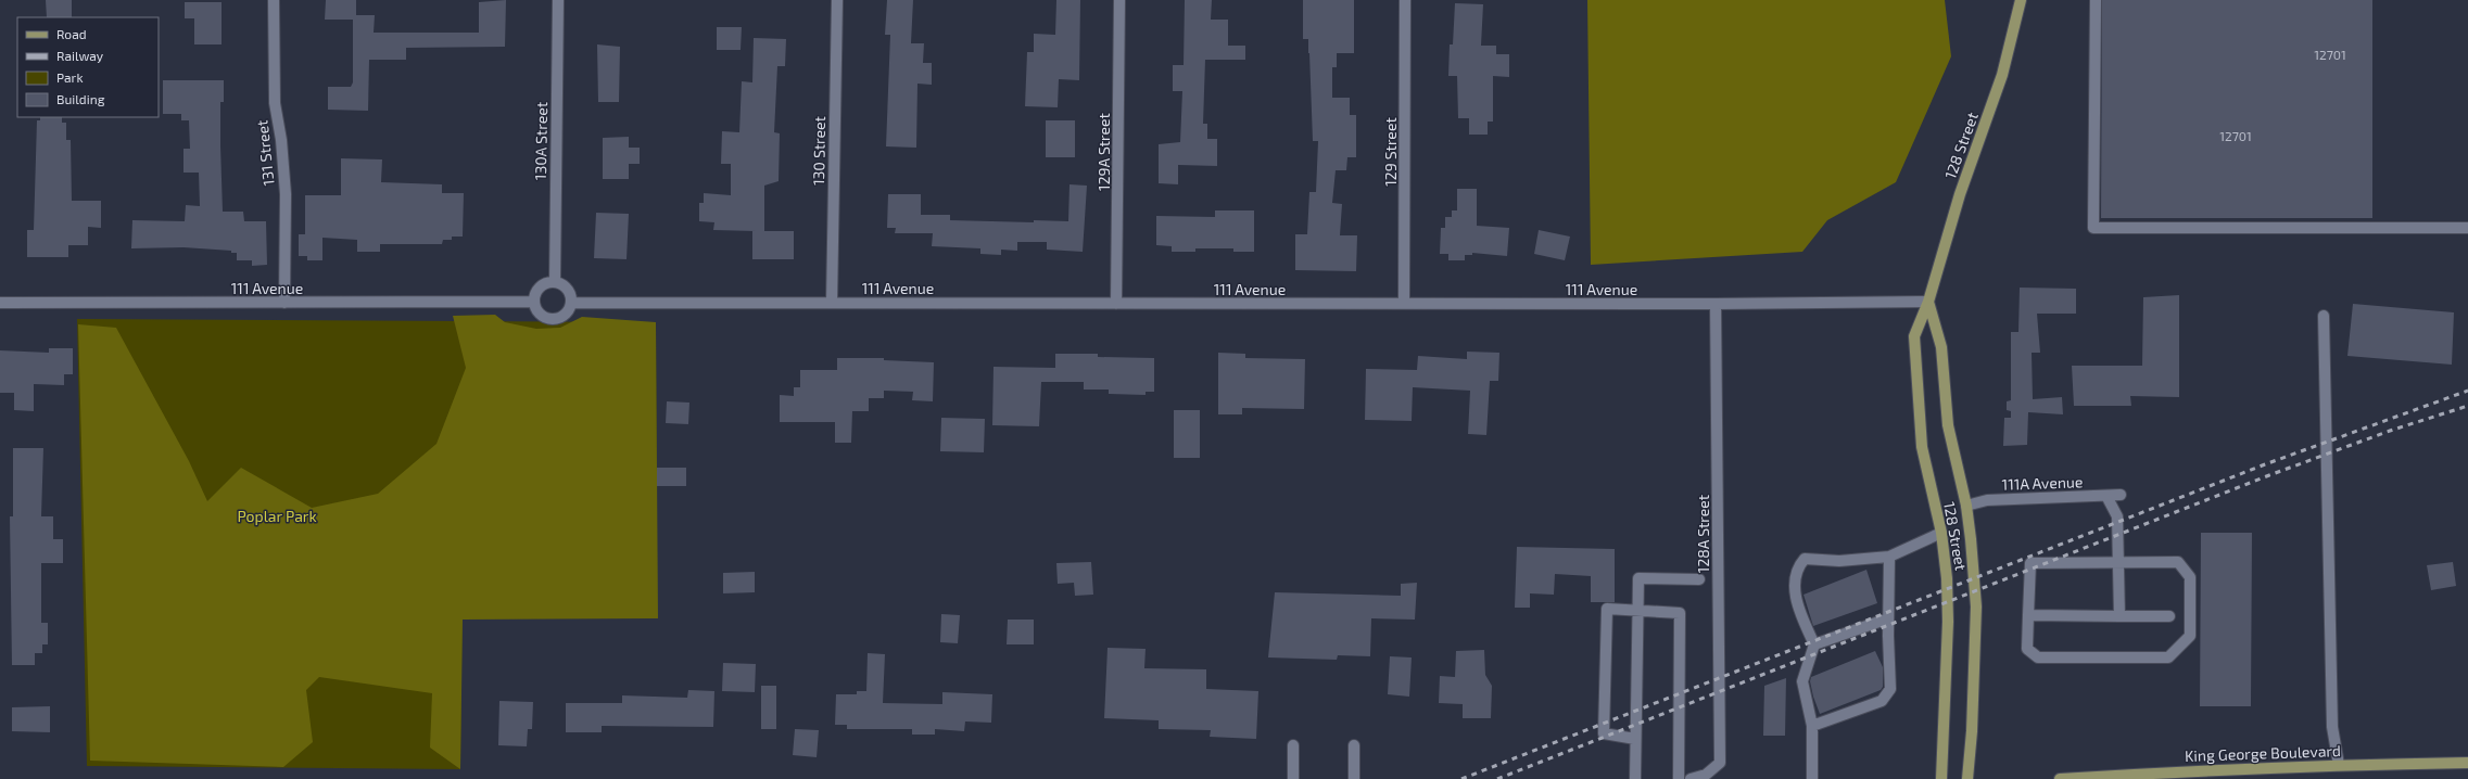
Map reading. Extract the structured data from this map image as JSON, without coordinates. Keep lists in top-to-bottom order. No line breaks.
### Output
{"streets":{"main road":["128 Street","King George Boulevard"],"street":["130A Street","130 Street","129A Street","129 Street","131 Street","111 Avenue","111A Avenue","128A Street"]},"crossings":[["130A Street","111 Avenue"],["128 Street","111 Avenue"],["128 Street","111A Avenue"],["130 Street","111 Avenue"],["129A Street","111 Avenue"],["129 Street","111 Avenue"],["131 Street","111 Avenue"],["111 Avenue","128A Street"]],"parks":["Poplar Park"],"house_numbers":["12701","12701"],"legend":["Road","Railway","Park","Building"]}
